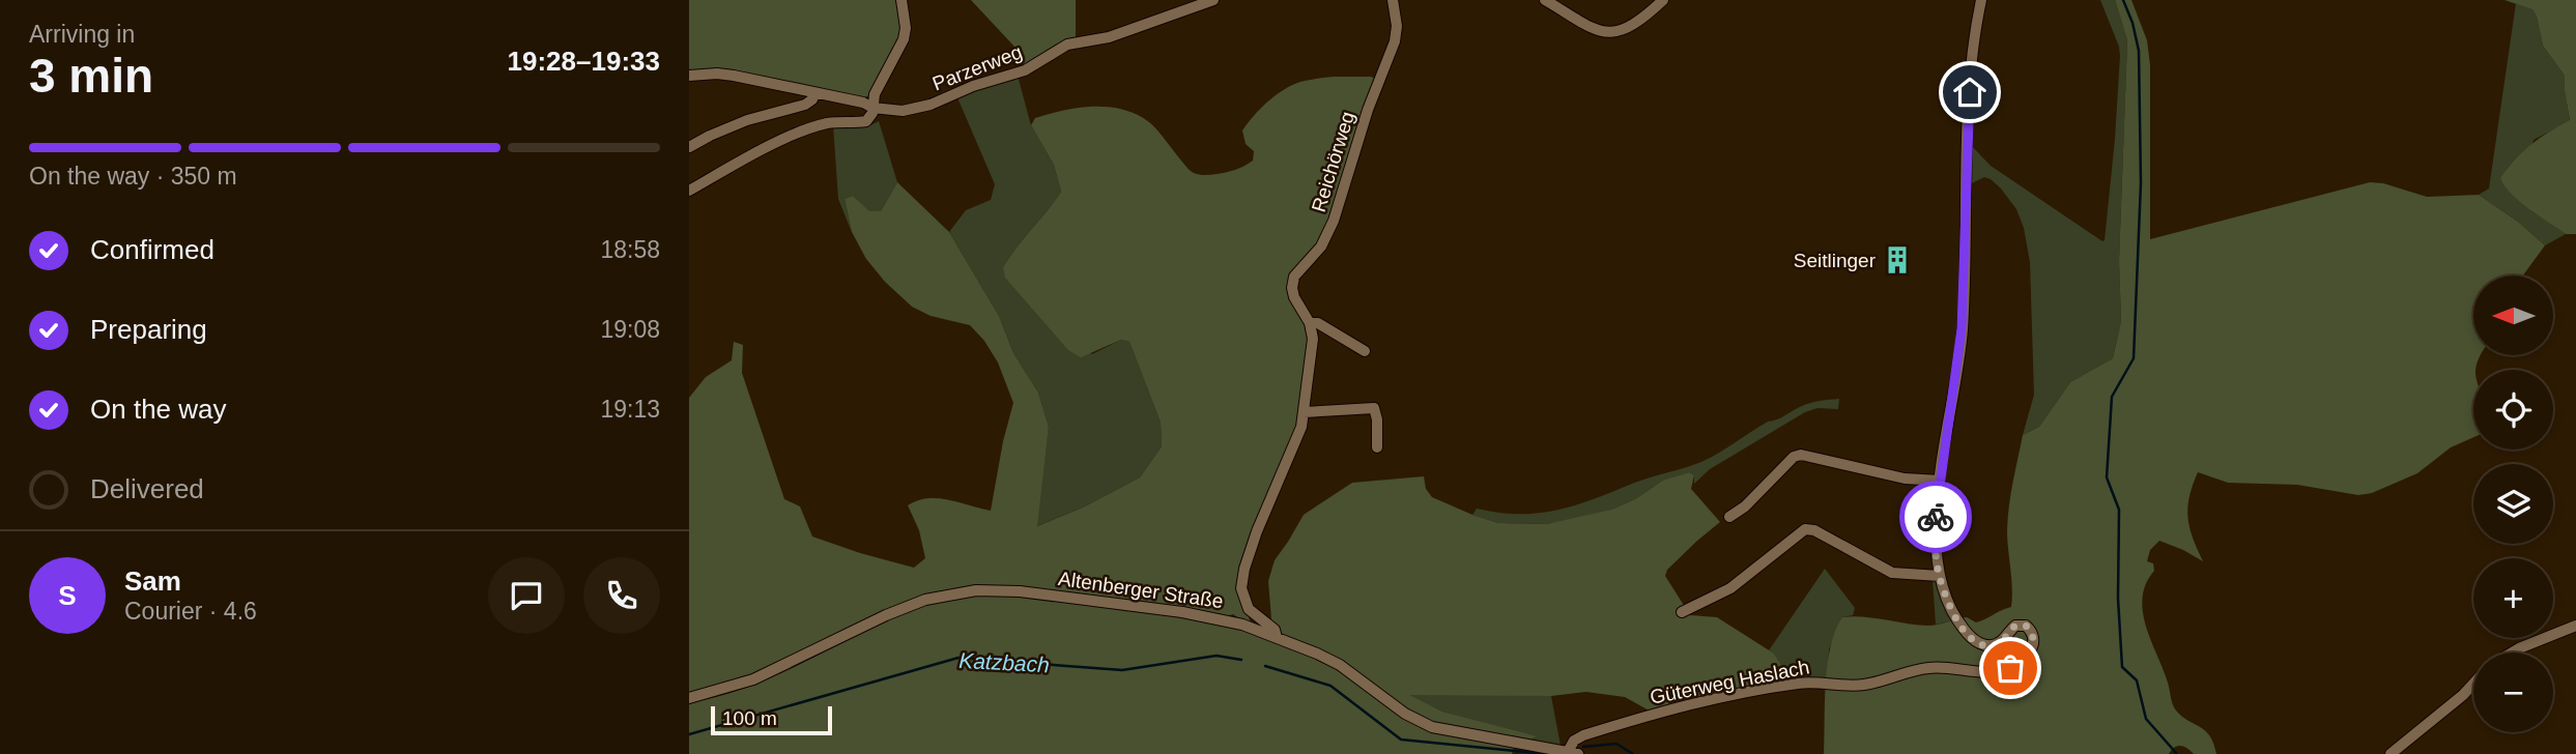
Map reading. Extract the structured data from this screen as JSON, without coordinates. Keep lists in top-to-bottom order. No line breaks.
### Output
{"streets":{"street":["Parzerweg","Reichörweg","Altenberger Straße","Güterweg Haslach"]},"crossings":[["Reichörweg","Altenberger Straße"],["Altenberger Straße","Güterweg Haslach"]],"water":["Katzbach"],"places":{"building":["Seitlinger"]},"scale_bar":"100 m","north":"left","page":{"heading":["3 min","Arriving in","19:28–19:33"],"panel":["Sam","Courier · 4.6"],"bar":"On the way · 350 m","list":[["Confirmed","18:58"],["Preparing","19:08"],["On the way","19:13"],"Delivered"],"map_buttons":["+","−"],"round":"S","scale":"100 m"}}
